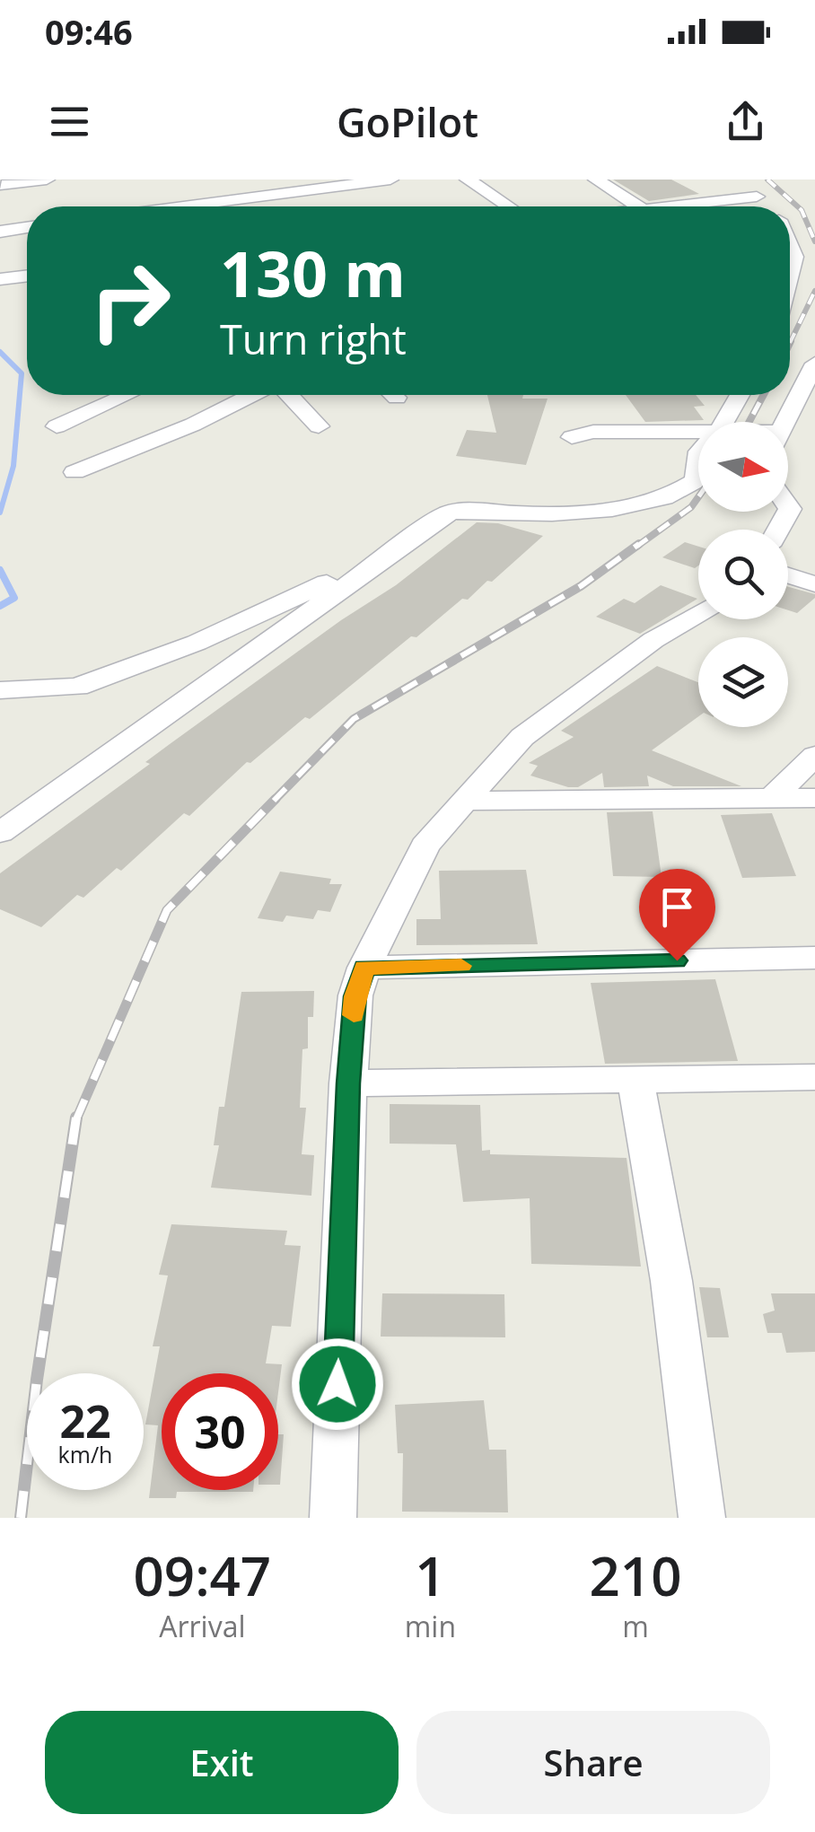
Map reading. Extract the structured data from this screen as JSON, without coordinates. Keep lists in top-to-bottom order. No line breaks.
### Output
{"north":"right","page":{"status":"09:46","header":"GoPilot","turn":["130 m","Turn right"],"speed":"22 km/h","limit":"30","eta":["09:47","Arrival","1","min","210","m"],"buttons":["Exit","Share"]}}
